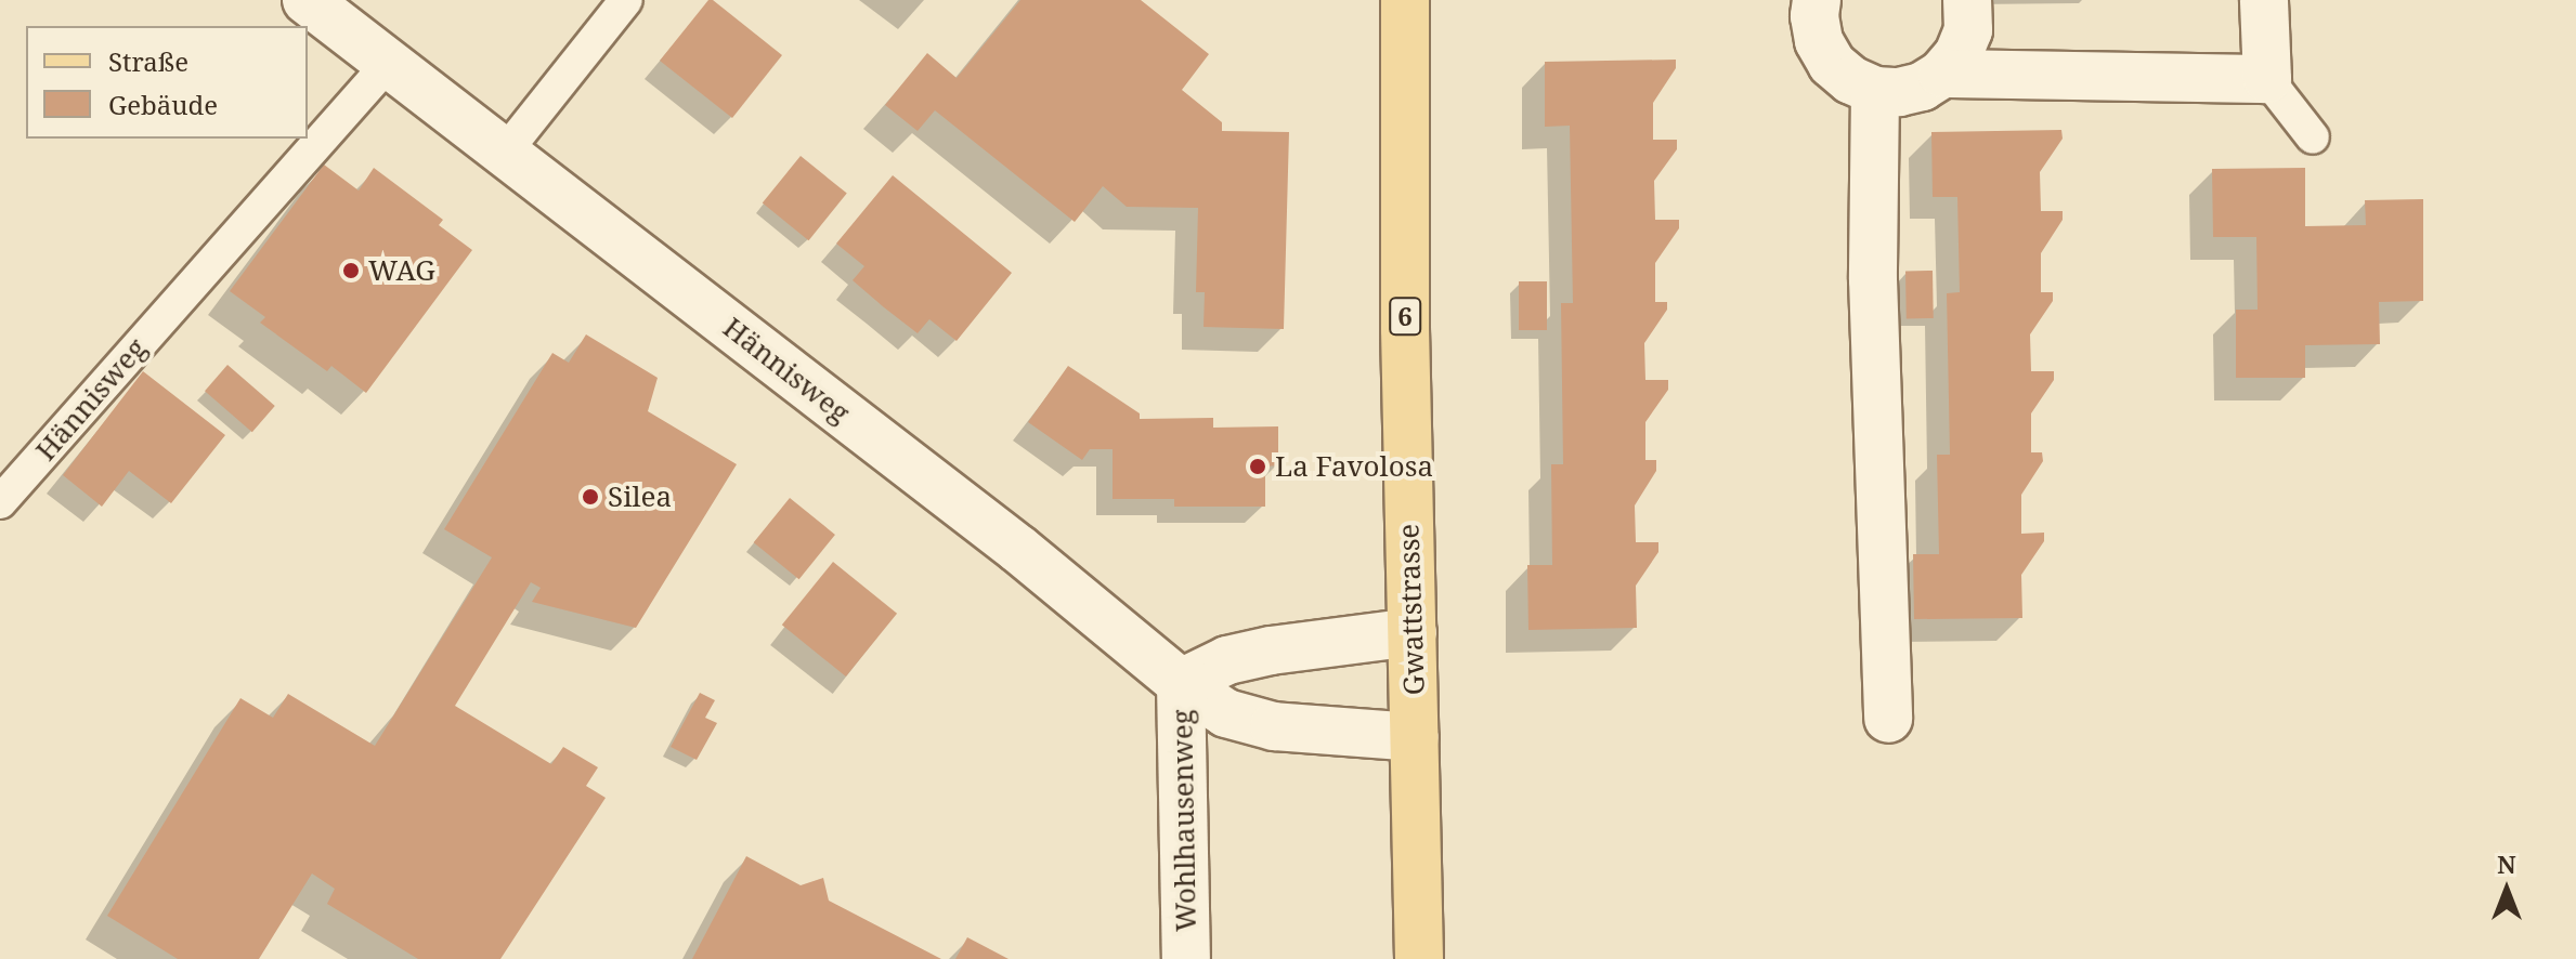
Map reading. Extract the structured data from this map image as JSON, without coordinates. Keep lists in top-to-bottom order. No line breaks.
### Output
{"streets":{"main road":["6","Gwattstrasse"],"street":["Hännisweg","Wohlhausenweg"]},"crossings":[["Hännisweg","Gwattstrasse"],["Hännisweg","Wohlhausenweg"]],"places":["WAG","La Favolosa","Silea"],"legend":["Straße","Gebäude"],"north":"top"}
